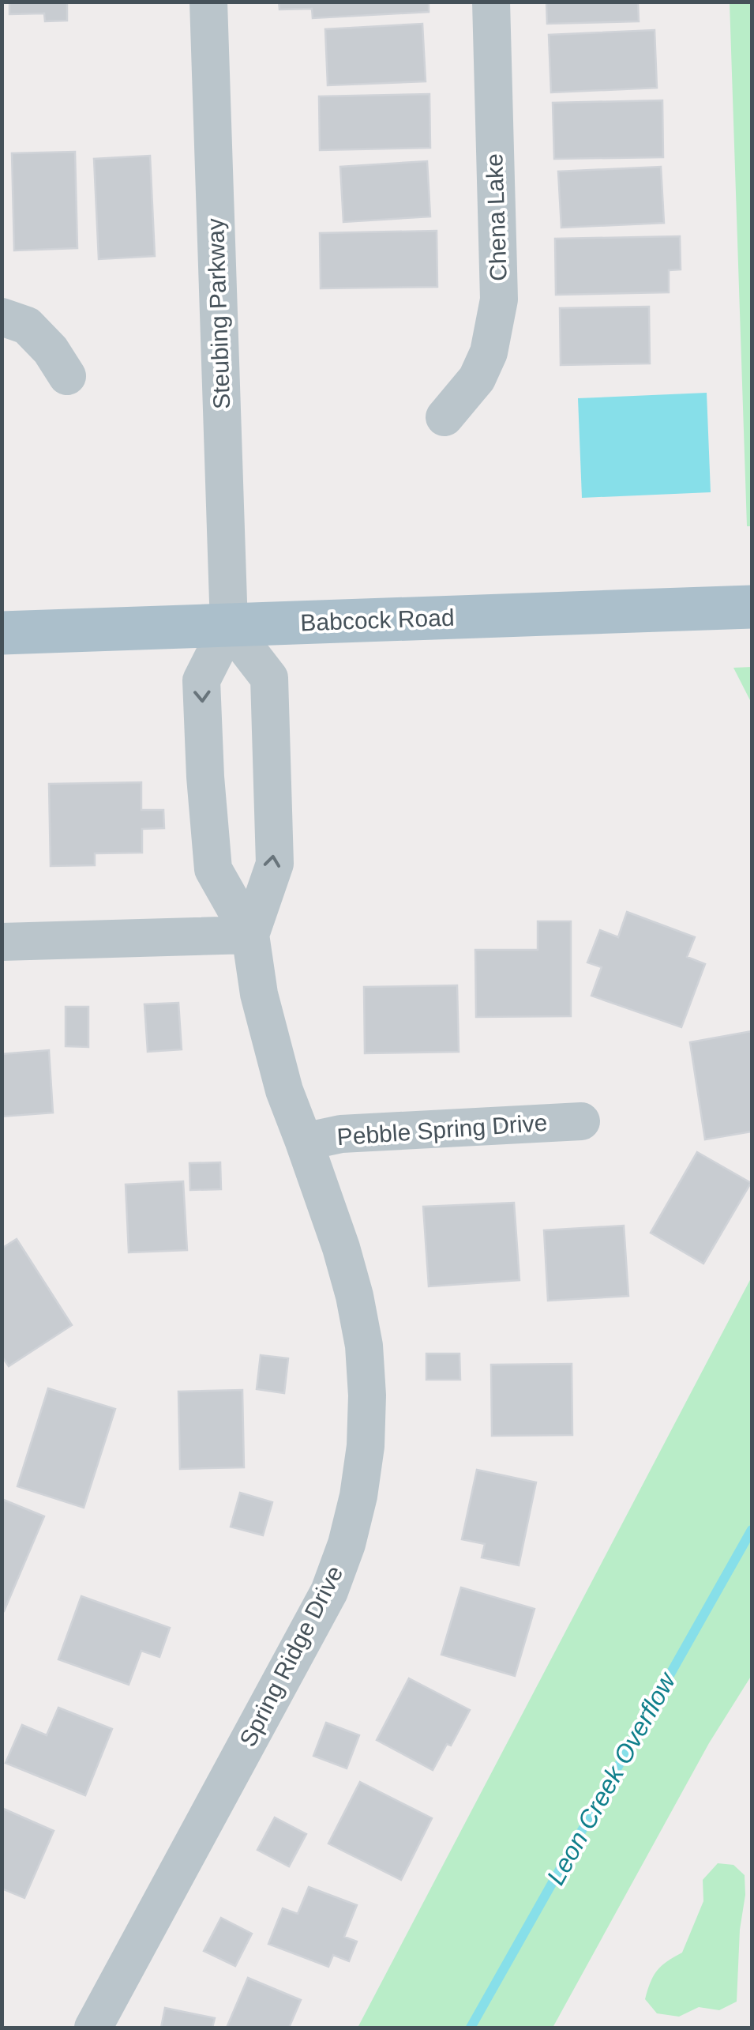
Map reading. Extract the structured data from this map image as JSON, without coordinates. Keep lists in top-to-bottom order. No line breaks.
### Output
{"streets":{"main road":["Babcock Road"],"street":["Chena Lake","Steubing Parkway","Pebble Spring Drive","Spring Ridge Drive"]},"crossings":[["Steubing Parkway","Babcock Road"],["Steubing Parkway","Spring Ridge Drive"],["Babcock Road","Spring Ridge Drive"],["Pebble Spring Drive","Spring Ridge Drive"]],"water":["Leon Creek Overflow"]}
